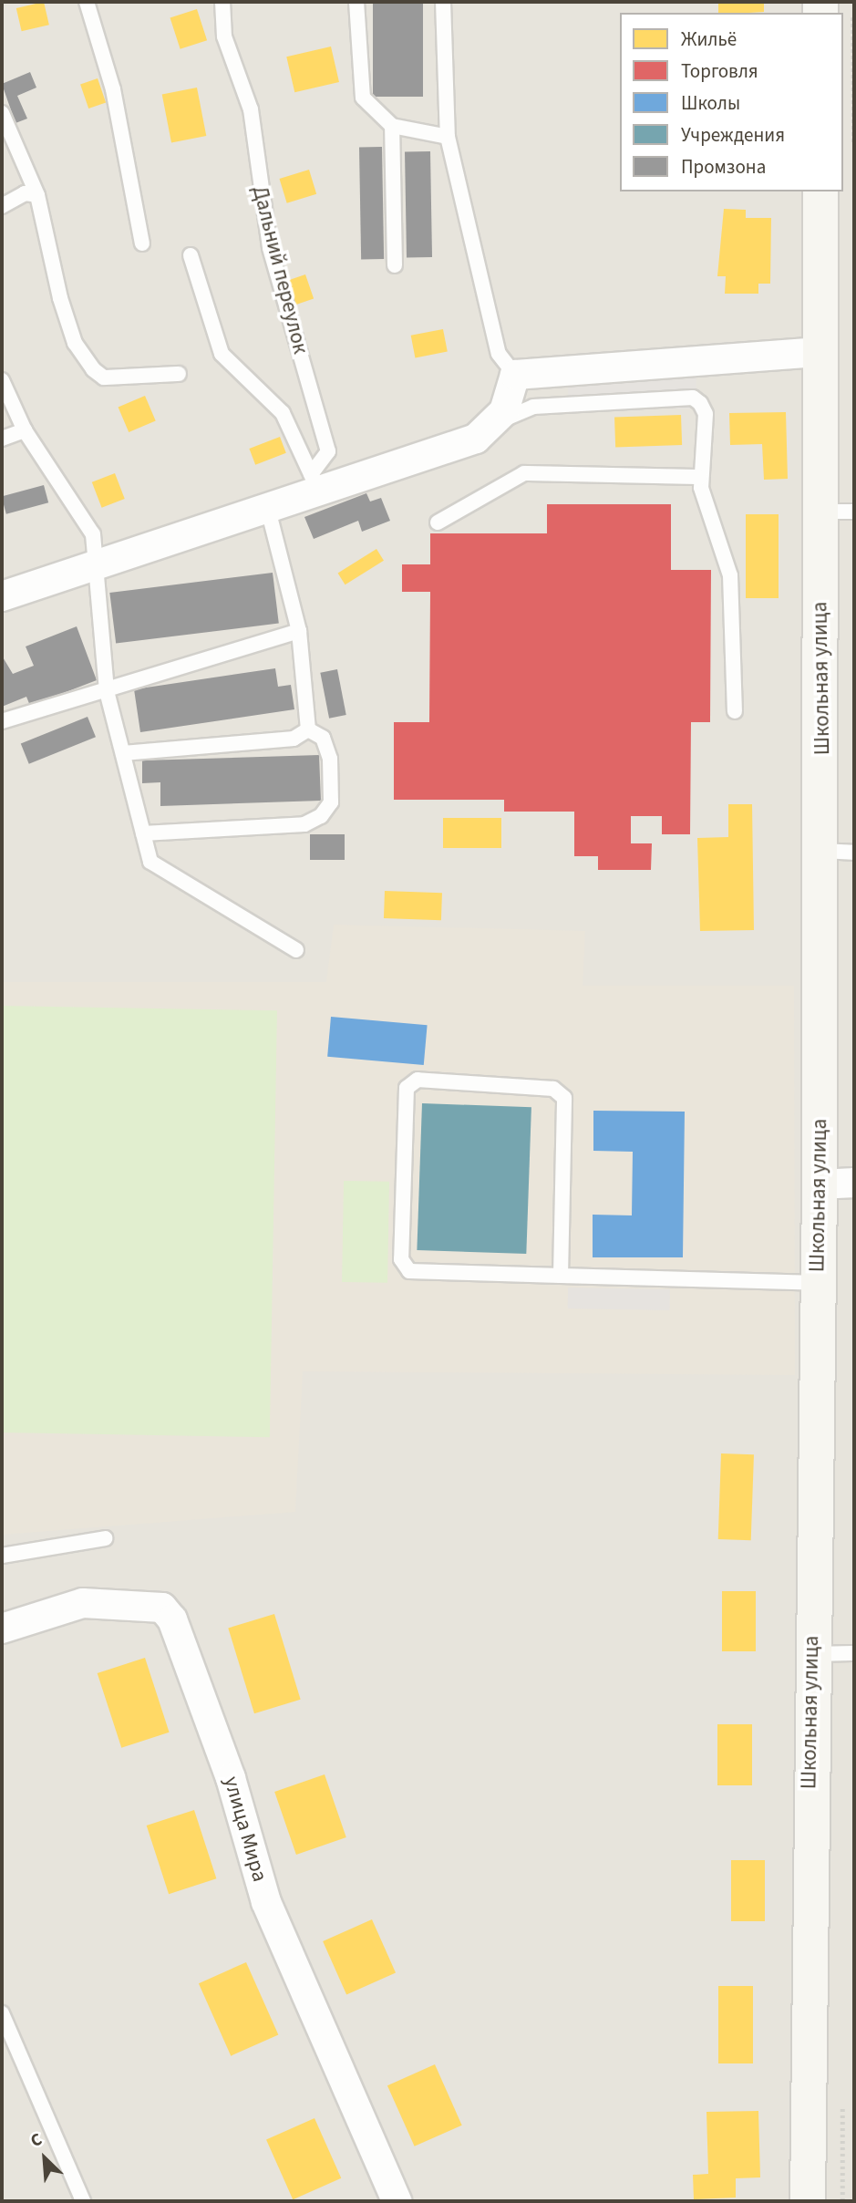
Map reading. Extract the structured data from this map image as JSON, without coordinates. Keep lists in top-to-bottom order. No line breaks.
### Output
{"streets":{"street":["Школьная улица","улица Мира"],"lane":["Дальний переулок"]},"legend":["Жильё","Торговля","Школы","Учреждения","Промзона"],"north":"top left"}
